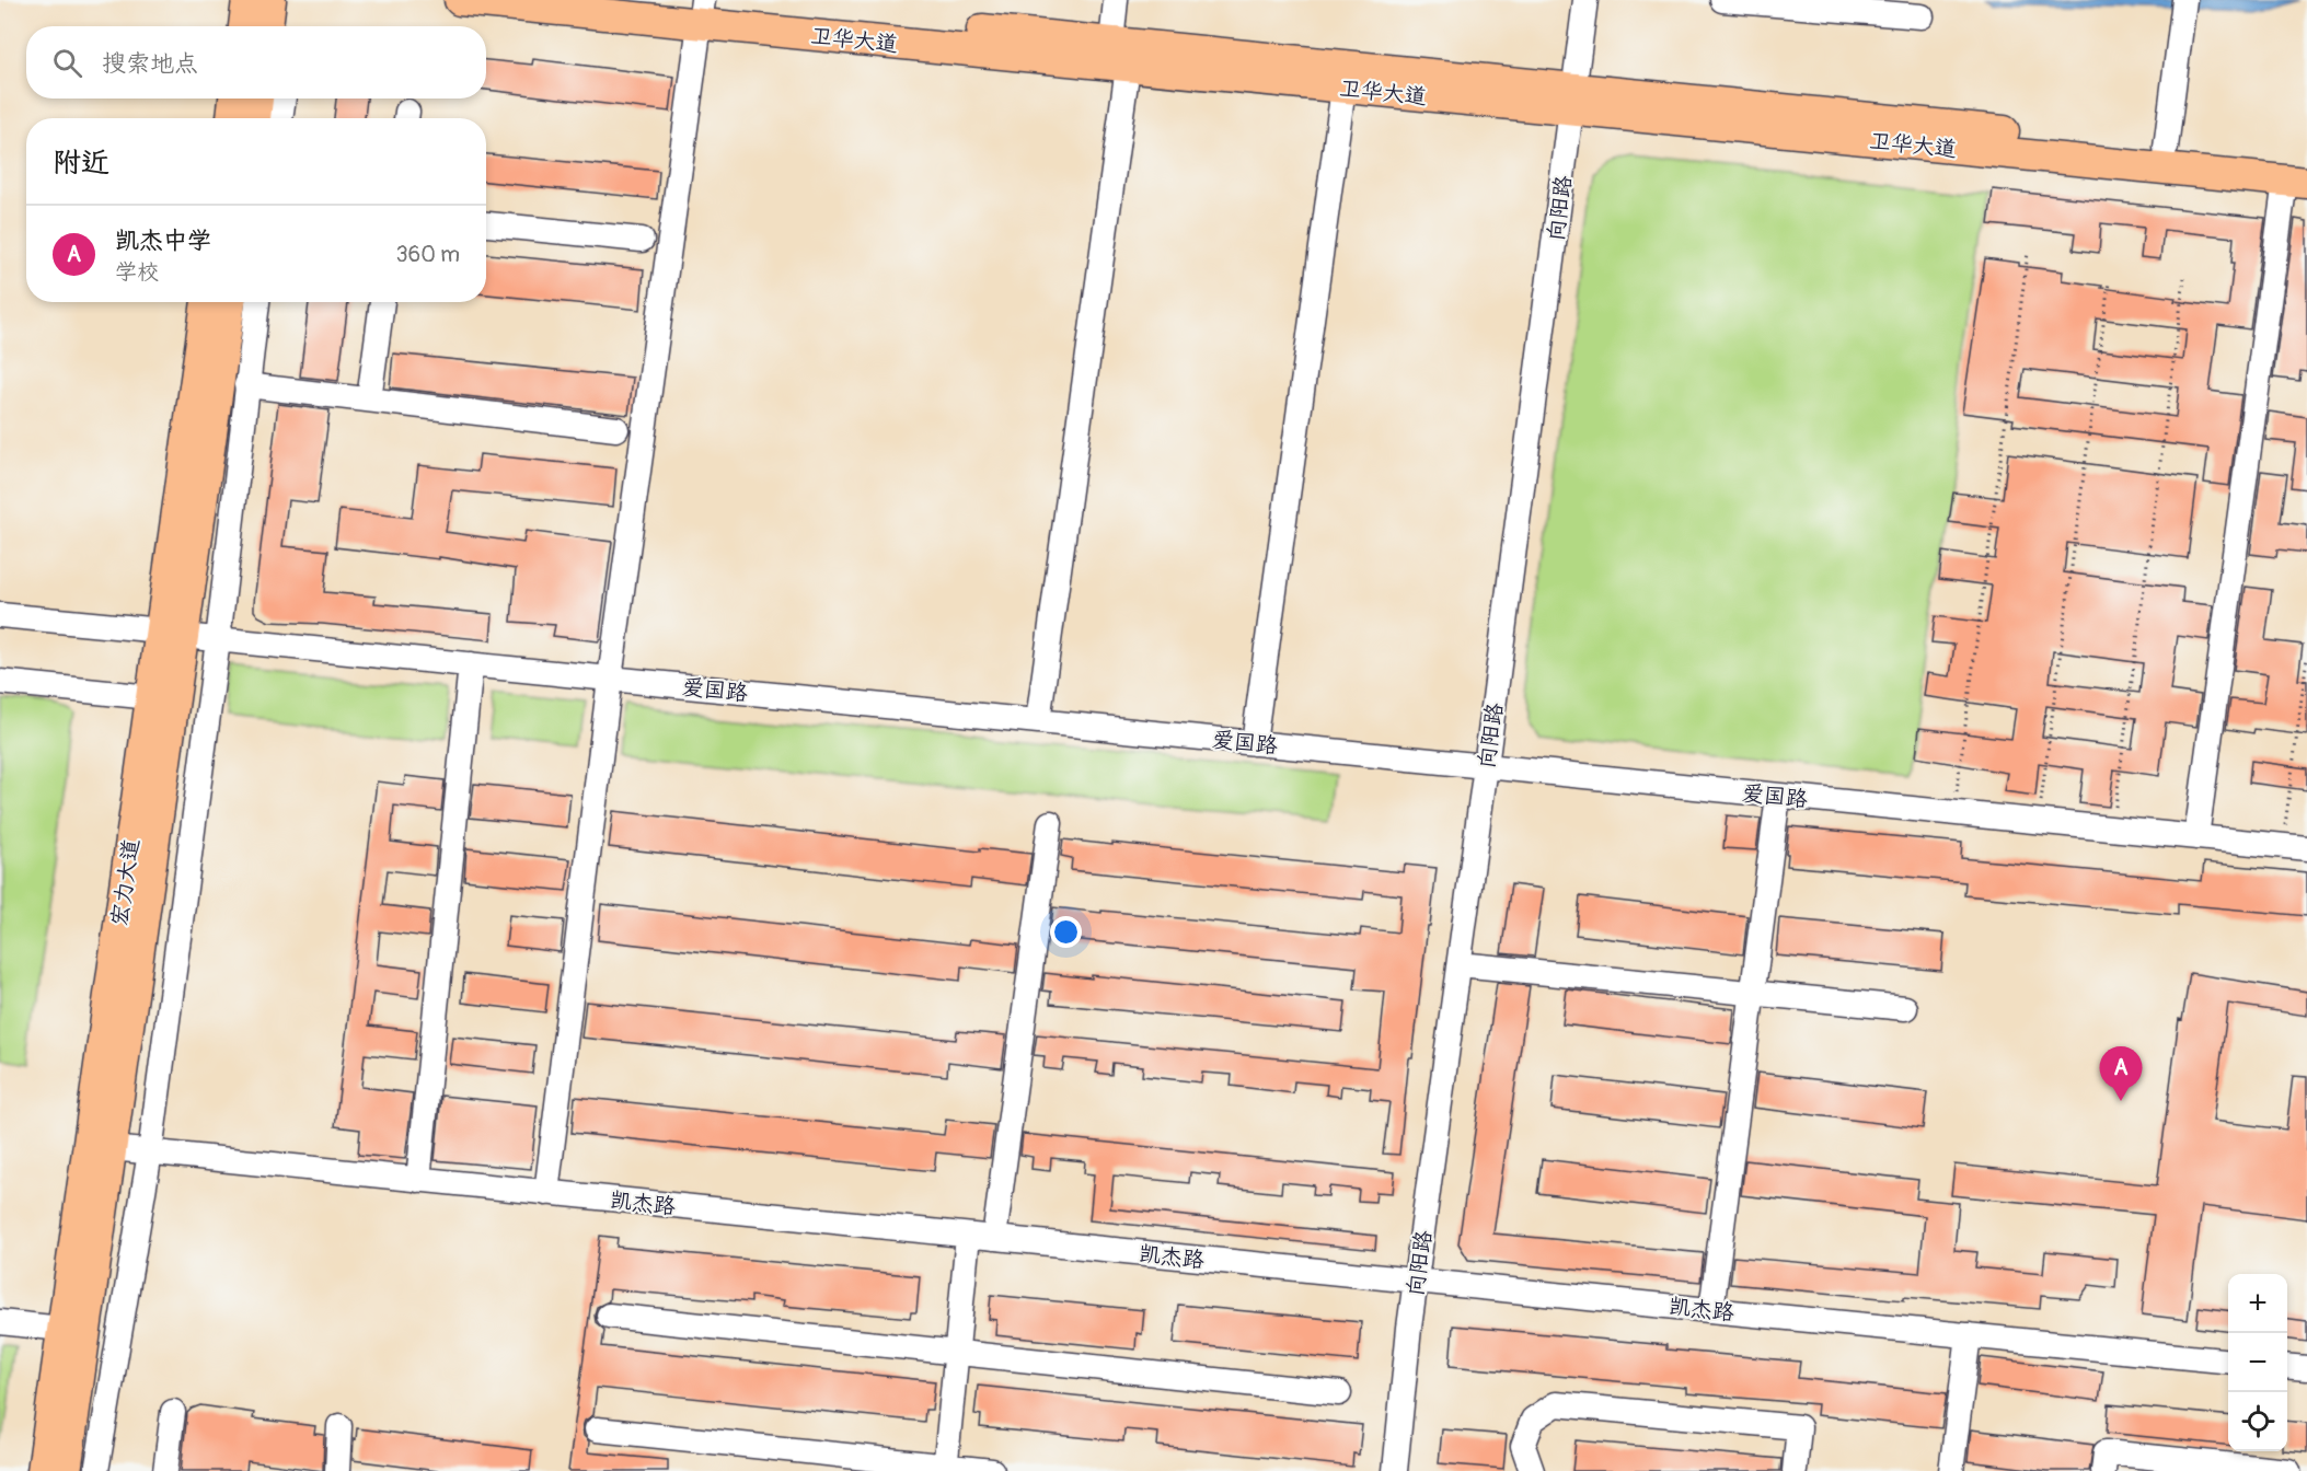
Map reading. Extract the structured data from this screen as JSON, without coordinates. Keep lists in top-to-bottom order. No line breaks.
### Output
{"streets":{"main road":["卫华大道","宏力大道"],"street":["向阳路","爱国路","凯杰路"]},"crossings":[["卫华大道","向阳路"],["向阳路","爱国路"],["向阳路","凯杰路"],["爱国路","宏力大道"],["宏力大道","凯杰路"]],"page":{"search":"搜索地点","heading":"附近","list":[{"mark":"A","name":"凯杰中学","note":"学校","value":"360 m"}],"pins":"A","map_buttons":["+","−"]}}
